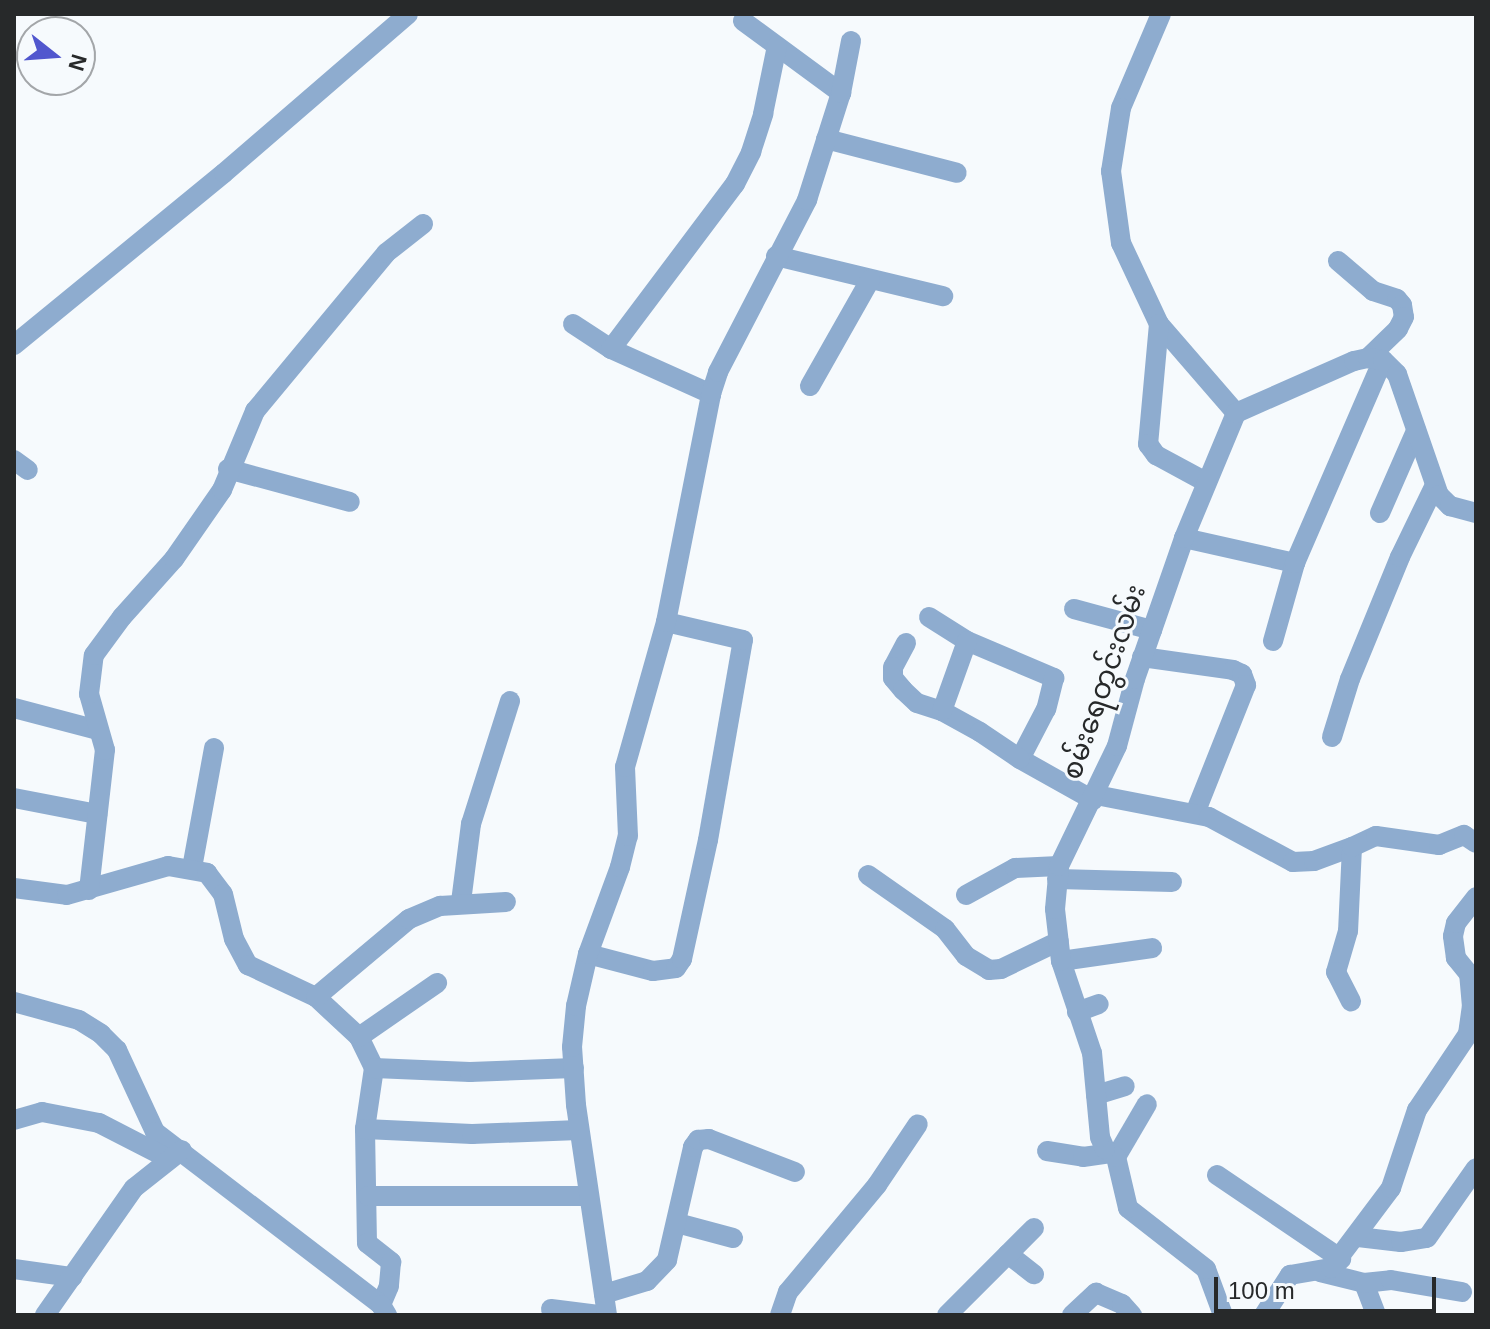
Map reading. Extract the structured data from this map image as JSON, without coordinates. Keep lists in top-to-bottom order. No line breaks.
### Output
{"streets":{"street":["စမ်းရေတွင်းလမ်း"]},"scale_bar":"100 m","north":"right"}
